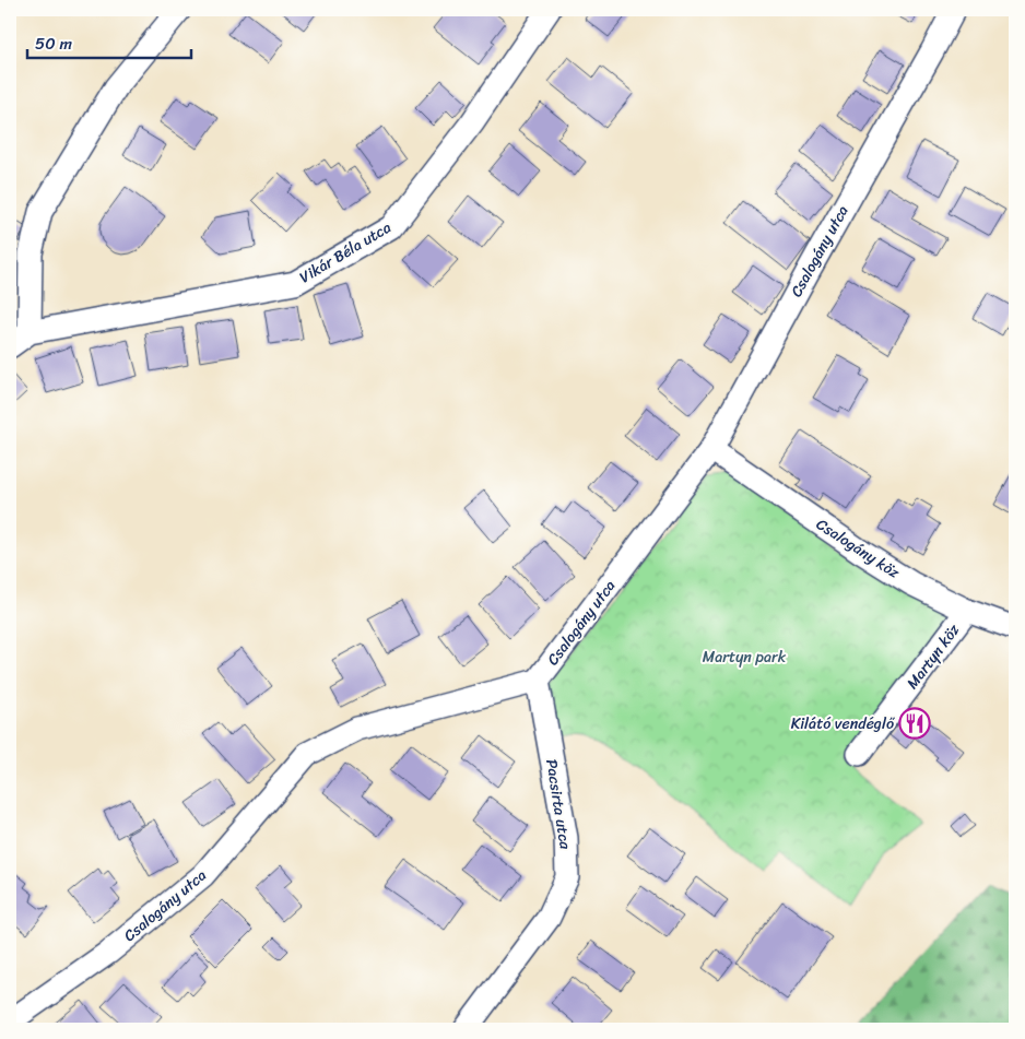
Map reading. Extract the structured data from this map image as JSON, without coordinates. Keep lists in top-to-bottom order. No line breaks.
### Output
{"streets":{"street":["Csalogány utca","Vikár Béla utca","Csalogány köz","Martyn köz","Pacsirta utca"]},"crossings":[["Csalogány utca","Csalogány köz"],["Csalogány utca","Pacsirta utca"],["Csalogány köz","Martyn köz"]],"parks":["Martyn park"],"places":{"restaurant":["Kilátó vendéglő"]},"scale_bar":"50 m"}
